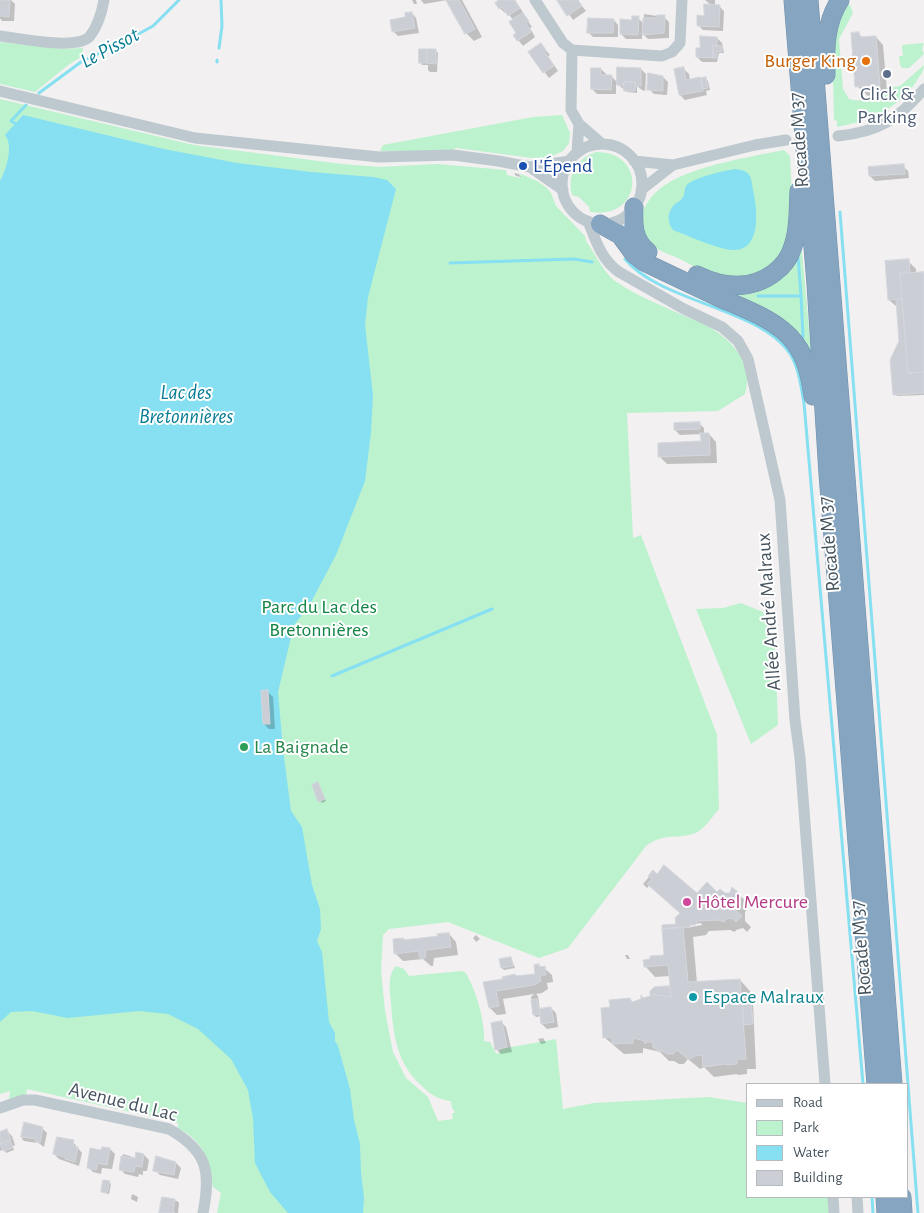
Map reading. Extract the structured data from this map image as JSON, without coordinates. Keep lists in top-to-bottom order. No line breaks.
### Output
{"streets":{"highway":["Rocade M 37"],"street":["Allée André Malraux","Avenue du Lac"]},"water":["Le Pissot","Lac des Bretonnières"],"parks":["Parc du Lac des Bretonnières"],"places":["Burger King","Click & Parking","L'Épend","La Baignade","Hôtel Mercure","Espace Malraux"],"legend":["Road","Park","Water","Building"]}
